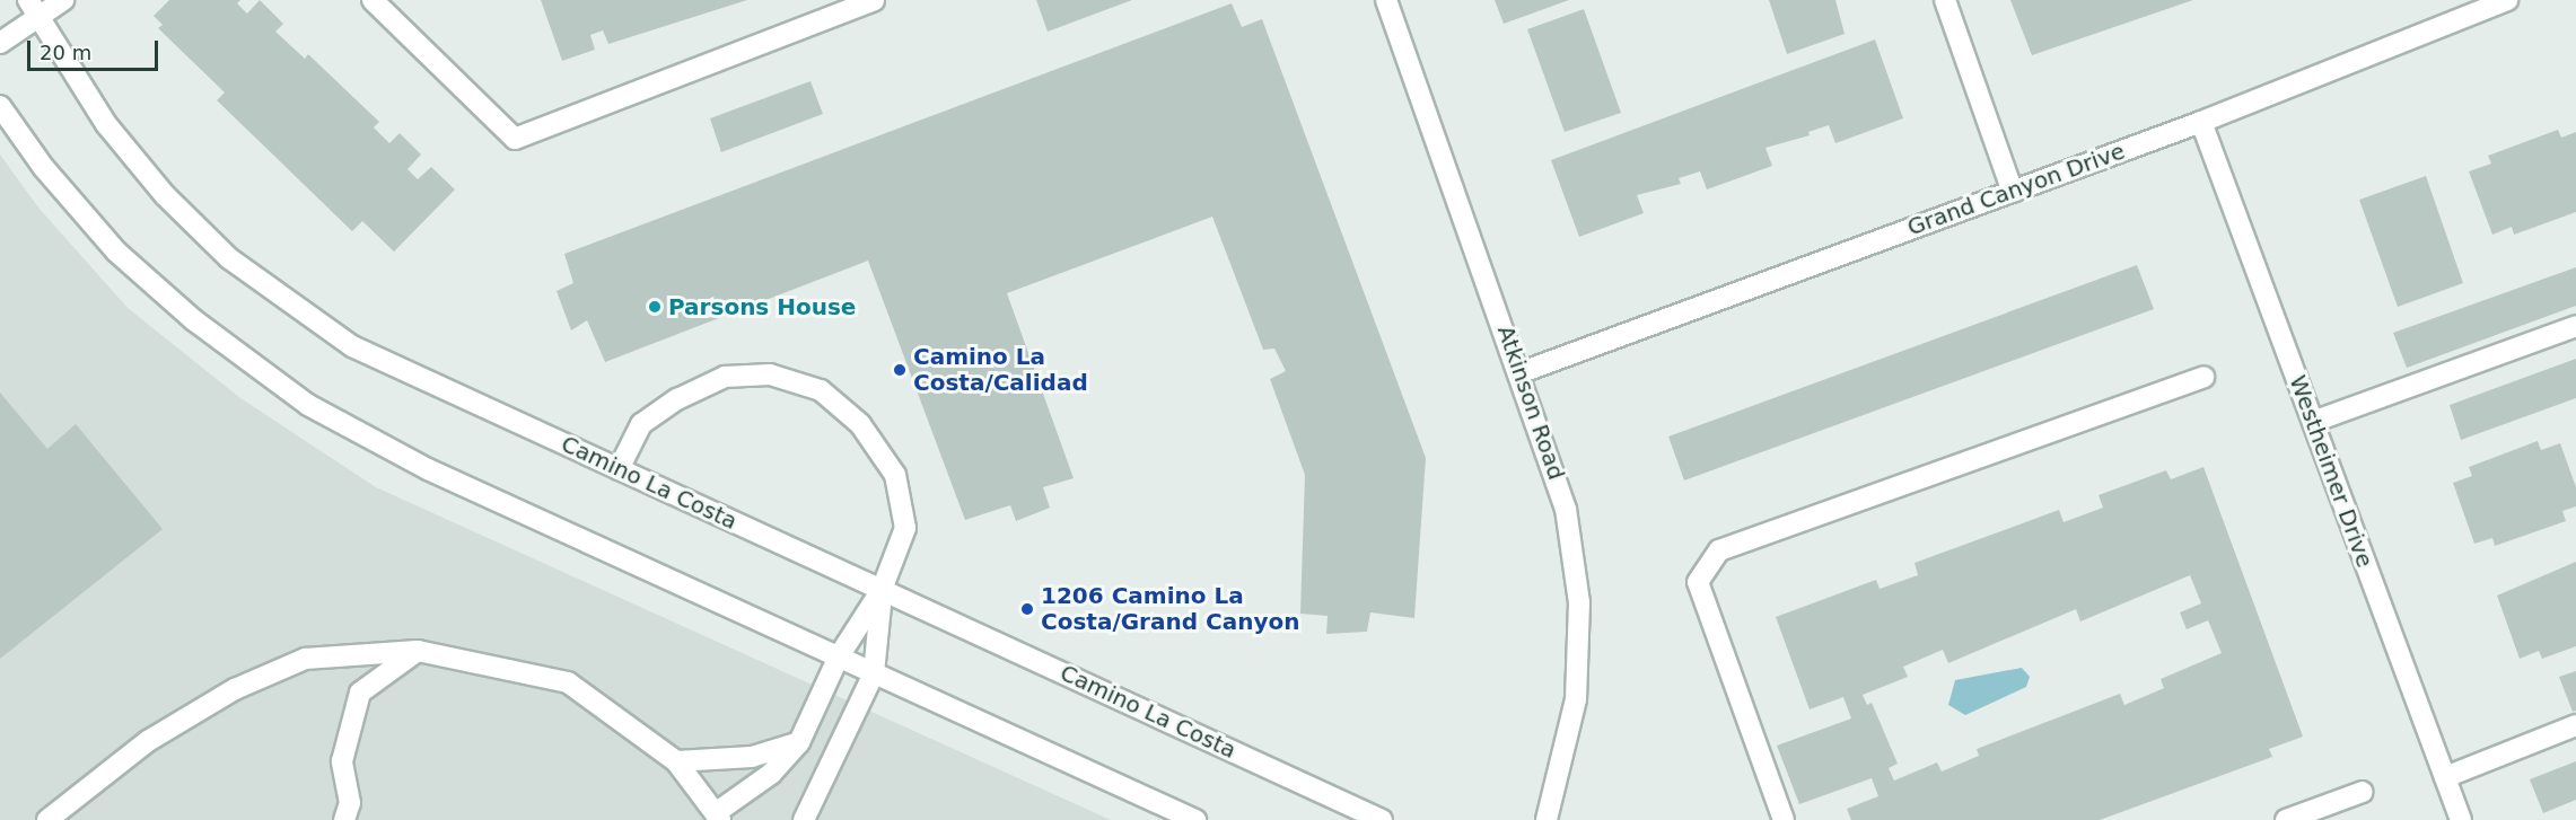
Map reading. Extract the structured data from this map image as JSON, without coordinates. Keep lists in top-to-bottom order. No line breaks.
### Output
{"streets":{"street":["Grand Canyon Drive","Atkinson Road","Westheimer Drive","Camino La Costa"]},"crossings":[["Grand Canyon Drive","Atkinson Road"],["Grand Canyon Drive","Westheimer Drive"]],"places":["Parsons House","Camino La Costa/Calidad","1206 Camino La Costa/Grand Canyon"],"scale_bar":"20 m"}
